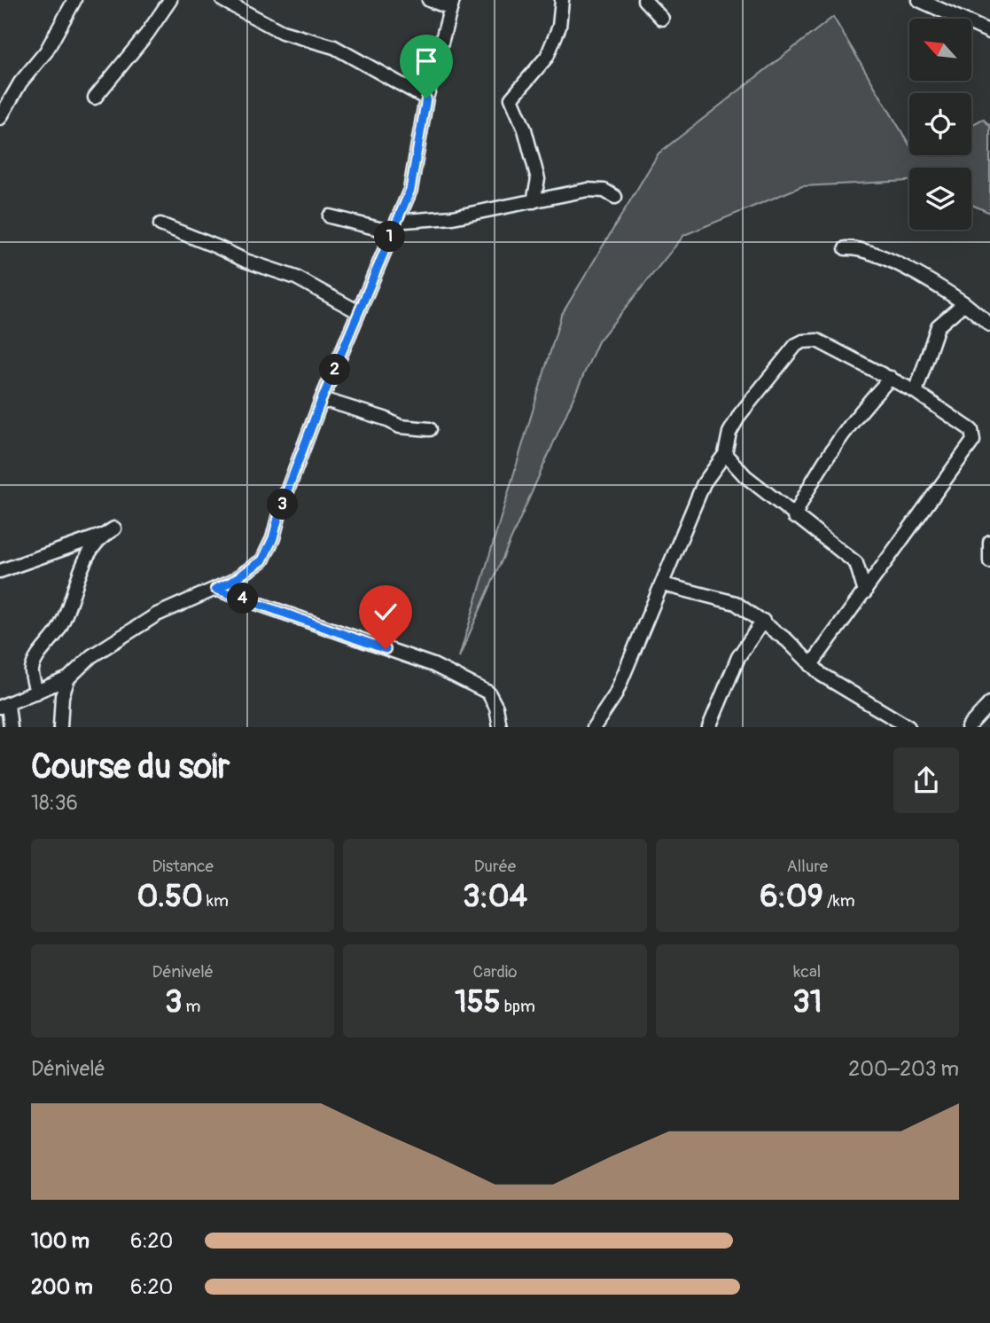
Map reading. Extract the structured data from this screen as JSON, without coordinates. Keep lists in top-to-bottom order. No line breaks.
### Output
{"north":"top left","page":{"pins":["1","2","3","4"],"heading":["Course du soir","18:36"],"stats":[["Distance","0.50 km"],["Durée","3:04"],["Allure","6:09 /km"],["Dénivelé","3 m"],["Cardio","155 bpm"],["kcal","31"]],"chart":["Dénivelé","200–203 m"],"list":[{"name":"100 m","note":"6:20"},{"name":"200 m","note":"6:20"}]}}
